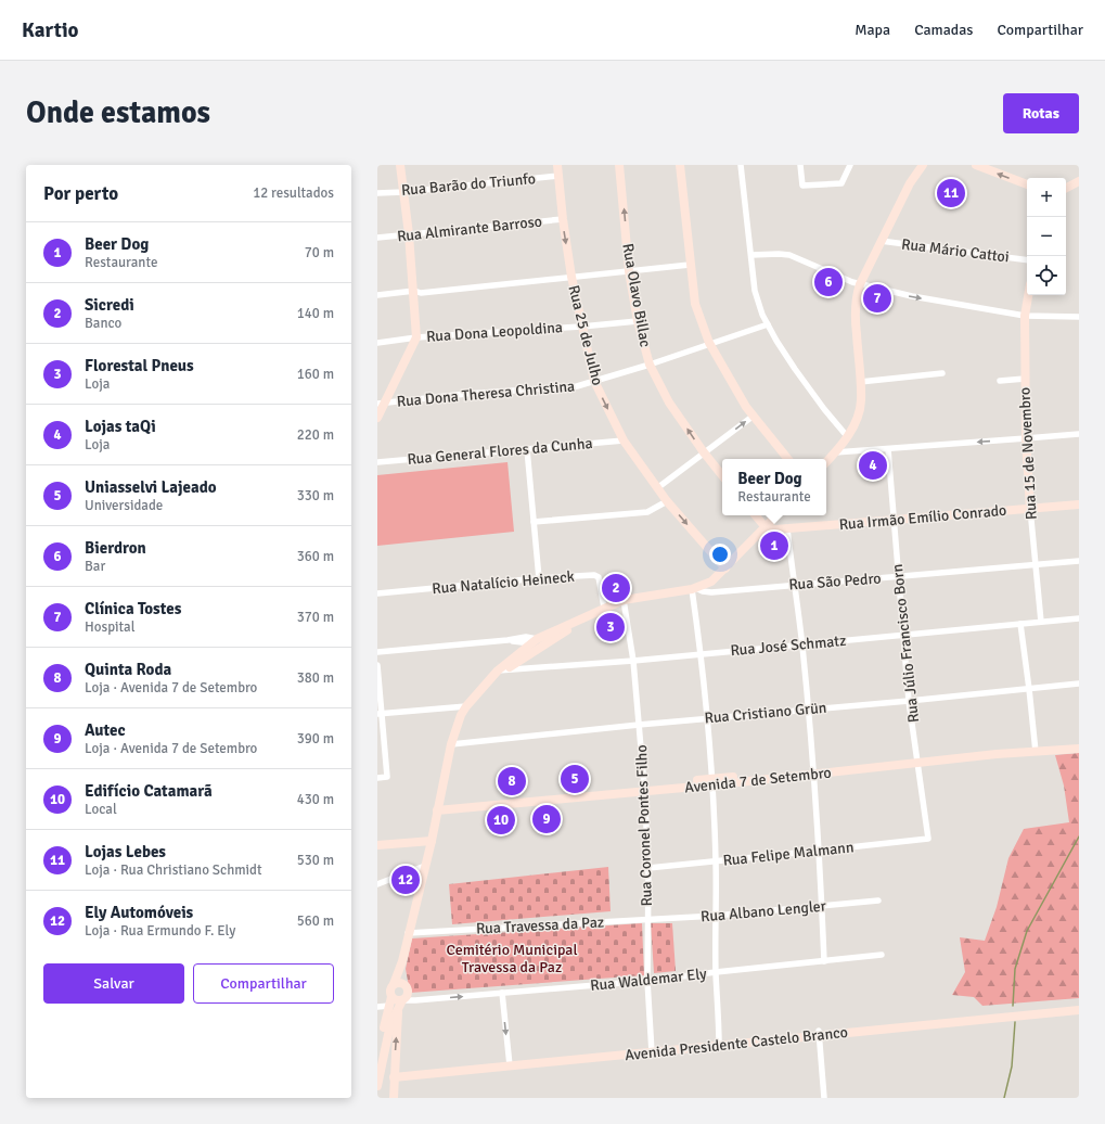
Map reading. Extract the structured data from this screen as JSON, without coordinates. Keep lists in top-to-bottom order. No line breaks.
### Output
{"streets":{"main road":["Rua Olavo Billac","Rua 25 de Julho","Rua 15 de Novembro","Rua Irmão Emílio Conrado","Avenida 7 de Setembro","Avenida Presidente Castelo Branco"],"street":["Rua Barão do Triunfo","Rua Almirante Barroso","Rua Mário Cattoi","Rua Dona Leopoldina","Rua Dona Theresa Christina","Rua General Flores da Cunha","Rua São Pedro","Rua Natalício Heineck","Rua Júlio Francisco Born","Rua José Schmatz","Rua Cristiano Grün","Rua Coronel Pontes Filho","Rua Felipe Malmann","Rua Albano Lengler","Rua Travessa da Paz","Rua Waldemar Ely"]},"crossings":[["Rua Barão do Triunfo","Rua 25 de Julho"],["Rua Almirante Barroso","Rua 25 de Julho"],["Rua Olavo Billac","Rua Dona Leopoldina"],["Rua Olavo Billac","Rua Dona Theresa Christina"],["Rua Dona Leopoldina","Rua 25 de Julho"],["Rua 25 de Julho","Rua Dona Theresa Christina"],["Rua 25 de Julho","Rua General Flores da Cunha"],["Rua 15 de Novembro","Rua Irmão Emílio Conrado"],["Rua 15 de Novembro","Rua São Pedro"],["Rua 15 de Novembro","Rua José Schmatz"],["Rua Irmão Emílio Conrado","Rua Júlio Francisco Born"],["Rua São Pedro","Rua Júlio Francisco Born"],["Rua Júlio Francisco Born","Rua José Schmatz"],["Rua Júlio Francisco Born","Rua Cristiano Grün"],["Rua Júlio Francisco Born","Avenida 7 de Setembro"],["Rua Júlio Francisco Born","Rua Felipe Malmann"],["Rua José Schmatz","Rua Coronel Pontes Filho"],["Rua Cristiano Grün","Rua Coronel Pontes Filho"],["Avenida 7 de Setembro","Rua Coronel Pontes Filho"],["Rua Coronel Pontes Filho","Rua Felipe Malmann"],["Rua Coronel Pontes Filho","Rua Albano Lengler"],["Rua Coronel Pontes Filho","Rua Travessa da Paz"],["Rua Coronel Pontes Filho","Rua Waldemar Ely"],["Rua Coronel Pontes Filho","Avenida Presidente Castelo Branco"],["Rua Albano Lengler","Rua Travessa da Paz"]],"one_way":["Rua 25 de Julho"],"parks":["Cemitério Municipal Travessa da Paz"],"page":{"header":"Kartio","nav":["Mapa","Camadas","Compartilhar"],"buttons":["Rotas",["Salvar","Compartilhar"]],"title":"Onde estamos","heading":["Por perto","12 resultados"],"pins":["11","6","7","4","1","2","3","5","8","9","10","12"],"map_buttons":["+","−"],"list":[{"mark":"1","name":"Beer Dog","note":"Restaurante","value":"70 m"},{"mark":"2","name":"Sicredi","note":"Banco","value":"140 m"},{"mark":"3","name":"Florestal Pneus","note":"Loja","value":"160 m"},{"mark":"4","name":"Lojas taQi","note":"Loja","value":"220 m"},{"mark":"5","name":"Uniasselvi Lajeado","note":"Universidade","value":"330 m"},{"mark":"6","name":"Bierdron","note":"Bar","value":"360 m"},{"mark":"7","name":"Clínica Tostes","note":"Hospital","value":"370 m"},{"mark":"8","name":"Quinta Roda","note":"Loja · Avenida 7 de Setembro","value":"380 m"},{"mark":"9","name":"Autec","note":"Loja · Avenida 7 de Setembro","value":"390 m"},{"mark":"10","name":"Edifício Catamarã","note":"Local","value":"430 m"},{"mark":"11","name":"Lojas Lebes","note":"Loja · Rua Christiano Schmidt","value":"530 m"},{"mark":"12","name":"Ely Automóveis","note":"Loja · Rua Ermundo F. Ely","value":"560 m"}],"popup":["Beer Dog","Restaurante"]}}
